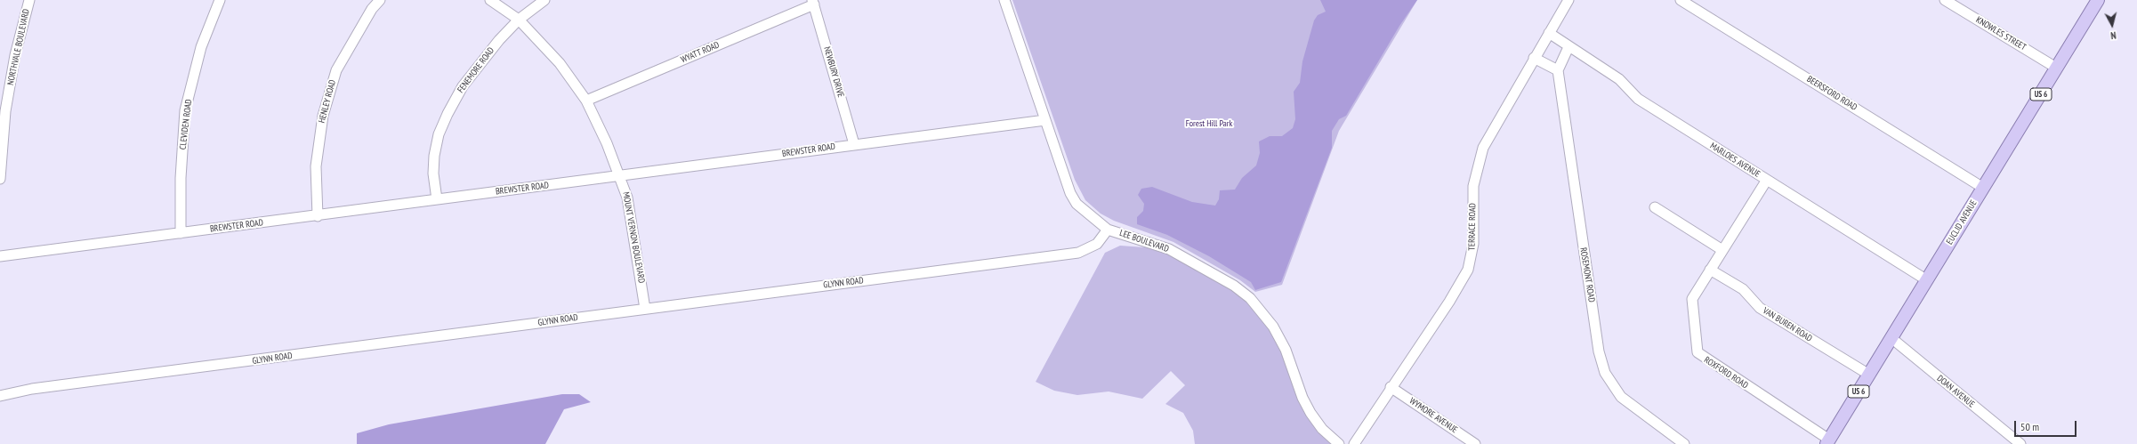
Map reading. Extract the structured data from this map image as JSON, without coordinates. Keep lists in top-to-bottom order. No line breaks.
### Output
{"streets":{"main road":["US 6","EUCLID AVENUE"],"street":["KNOWLES STREET","NORTHVALE BOULEVARD","WYATT ROAD","FENEMORE ROAD","NEWBURY DRIVE","BEERSFORD ROAD","HENLEY ROAD","CLEVIDEN ROAD","BREWSTER ROAD","MARLOES AVENUE","TERRACE ROAD","MOUNT VERNON BOULEVARD","LEE BOULEVARD","ROSEMONT ROAD","GLYNN ROAD","VAN BUREN ROAD","ROXFORD ROAD","DOAN AVENUE","WYMORE AVENUE"]},"crossings":[["KNOWLES STREET","EUCLID AVENUE"],["WYATT ROAD","NEWBURY DRIVE"],["WYATT ROAD","MOUNT VERNON BOULEVARD"],["FENEMORE ROAD","BREWSTER ROAD"],["FENEMORE ROAD","MOUNT VERNON BOULEVARD"],["NEWBURY DRIVE","BREWSTER ROAD"],["BEERSFORD ROAD","EUCLID AVENUE"],["HENLEY ROAD","BREWSTER ROAD"],["CLEVIDEN ROAD","BREWSTER ROAD"],["BREWSTER ROAD","MOUNT VERNON BOULEVARD"],["BREWSTER ROAD","LEE BOULEVARD"],["MARLOES AVENUE","EUCLID AVENUE"],["MARLOES AVENUE","TERRACE ROAD"],["MARLOES AVENUE","ROXFORD ROAD"],["EUCLID AVENUE","VAN BUREN ROAD"],["EUCLID AVENUE","ROXFORD ROAD"],["EUCLID AVENUE","DOAN AVENUE"],["TERRACE ROAD","WYMORE AVENUE"],["MOUNT VERNON BOULEVARD","GLYNN ROAD"],["LEE BOULEVARD","GLYNN ROAD"],["VAN BUREN ROAD","ROXFORD ROAD"]],"parks":["Forest Hill Park"],"scale_bar":"50 m","north":"bottom"}
